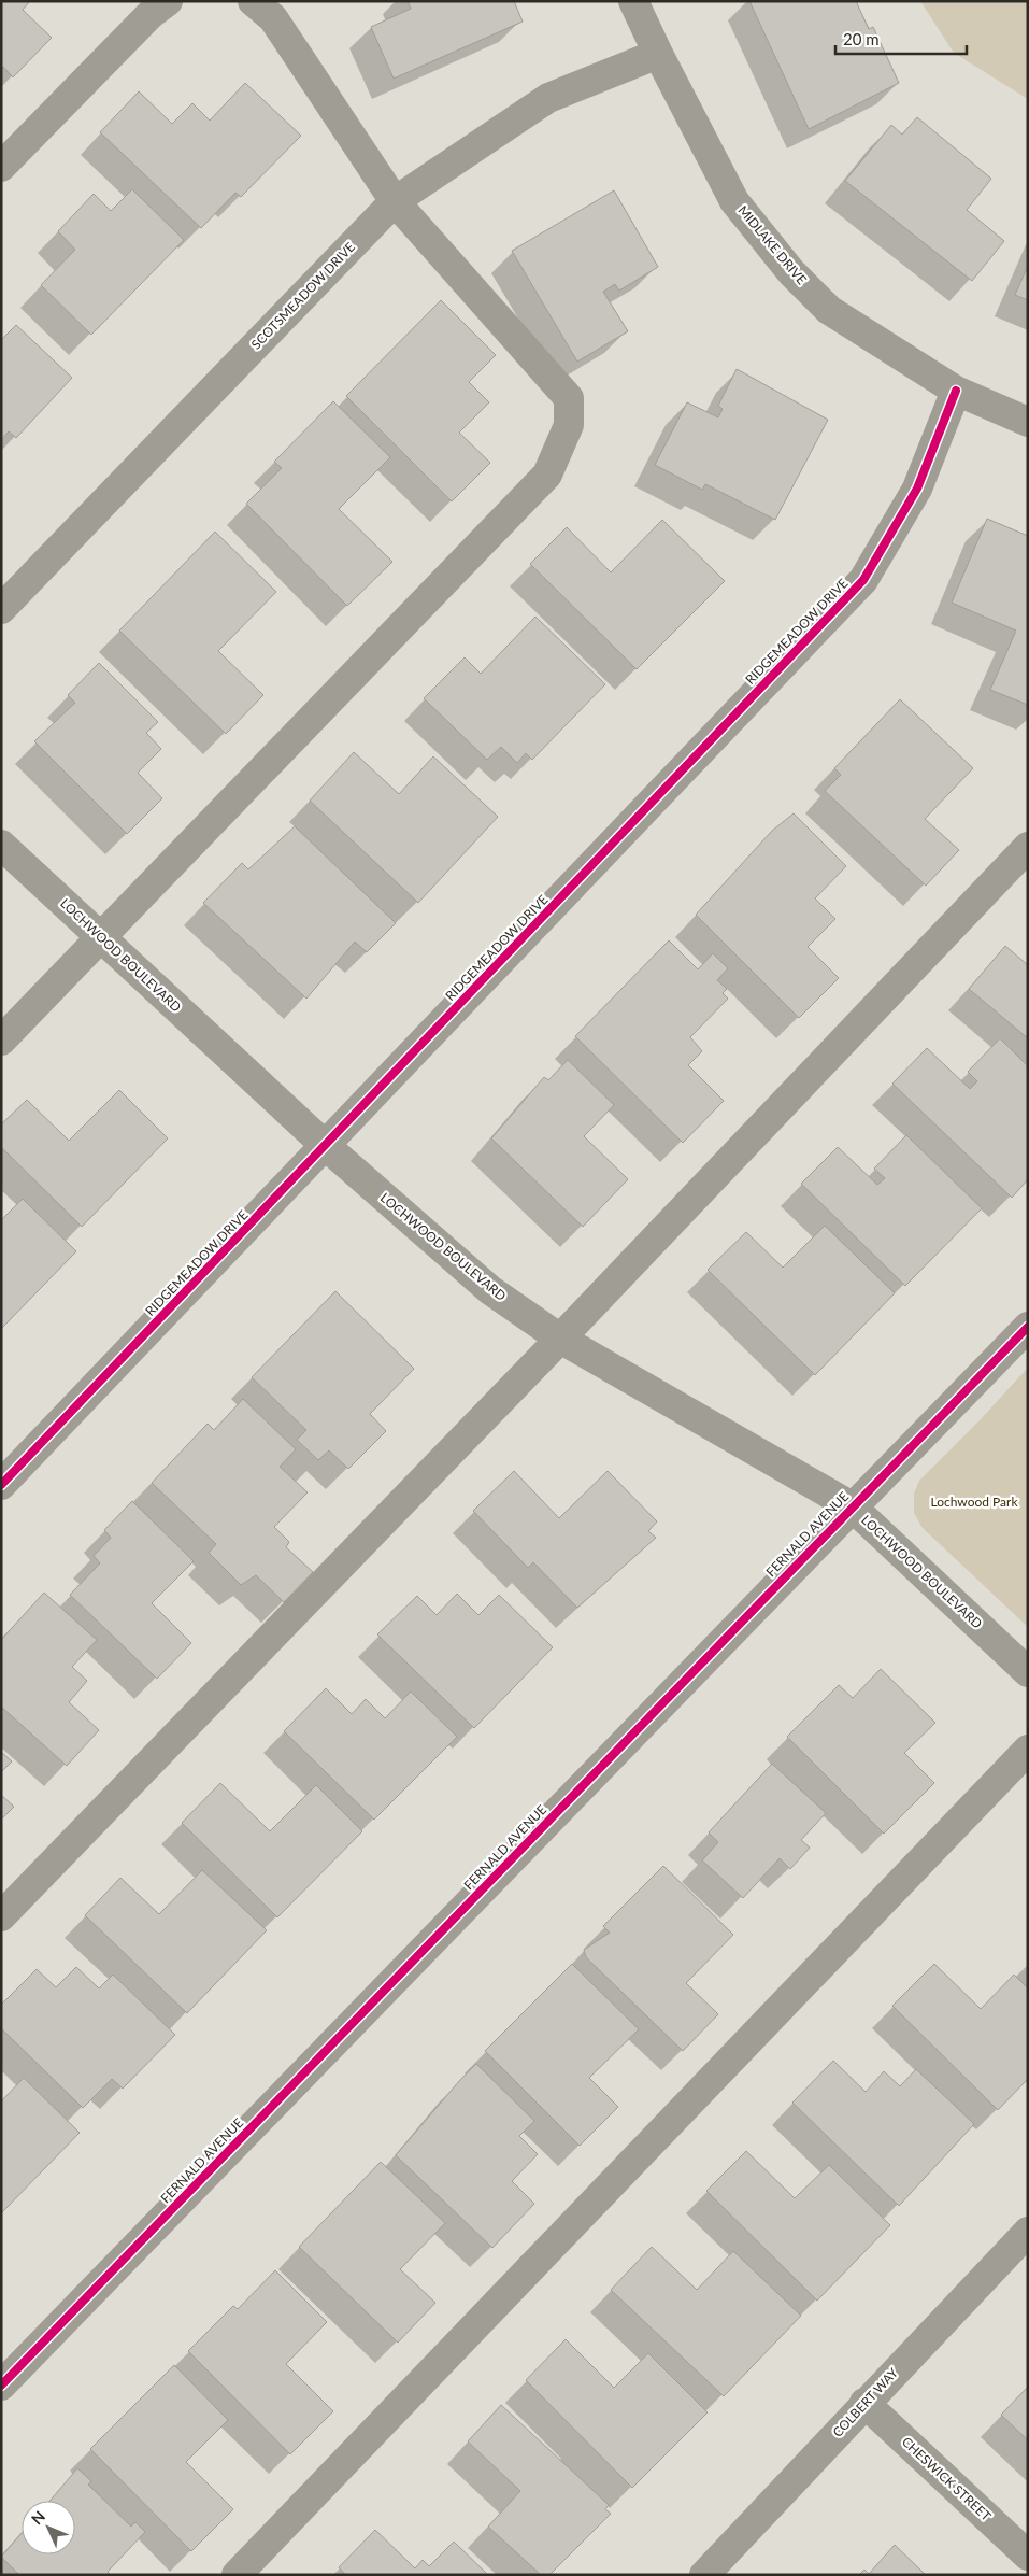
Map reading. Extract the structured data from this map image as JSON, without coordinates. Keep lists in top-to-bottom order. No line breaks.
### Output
{"streets":{"street":["MIDLAKE DRIVE","SCOTSMEADOW DRIVE","RIDGEMEADOW DRIVE","LOCHWOOD BOULEVARD","FERNALD AVENUE","COLBERT WAY","CHESWICK STREET"]},"crossings":[["MIDLAKE DRIVE","SCOTSMEADOW DRIVE"],["MIDLAKE DRIVE","RIDGEMEADOW DRIVE"],["RIDGEMEADOW DRIVE","LOCHWOOD BOULEVARD"],["LOCHWOOD BOULEVARD","FERNALD AVENUE"],["COLBERT WAY","CHESWICK STREET"]],"parks":["Lochwood Park"],"scale_bar":"20 m","north":"top left"}
